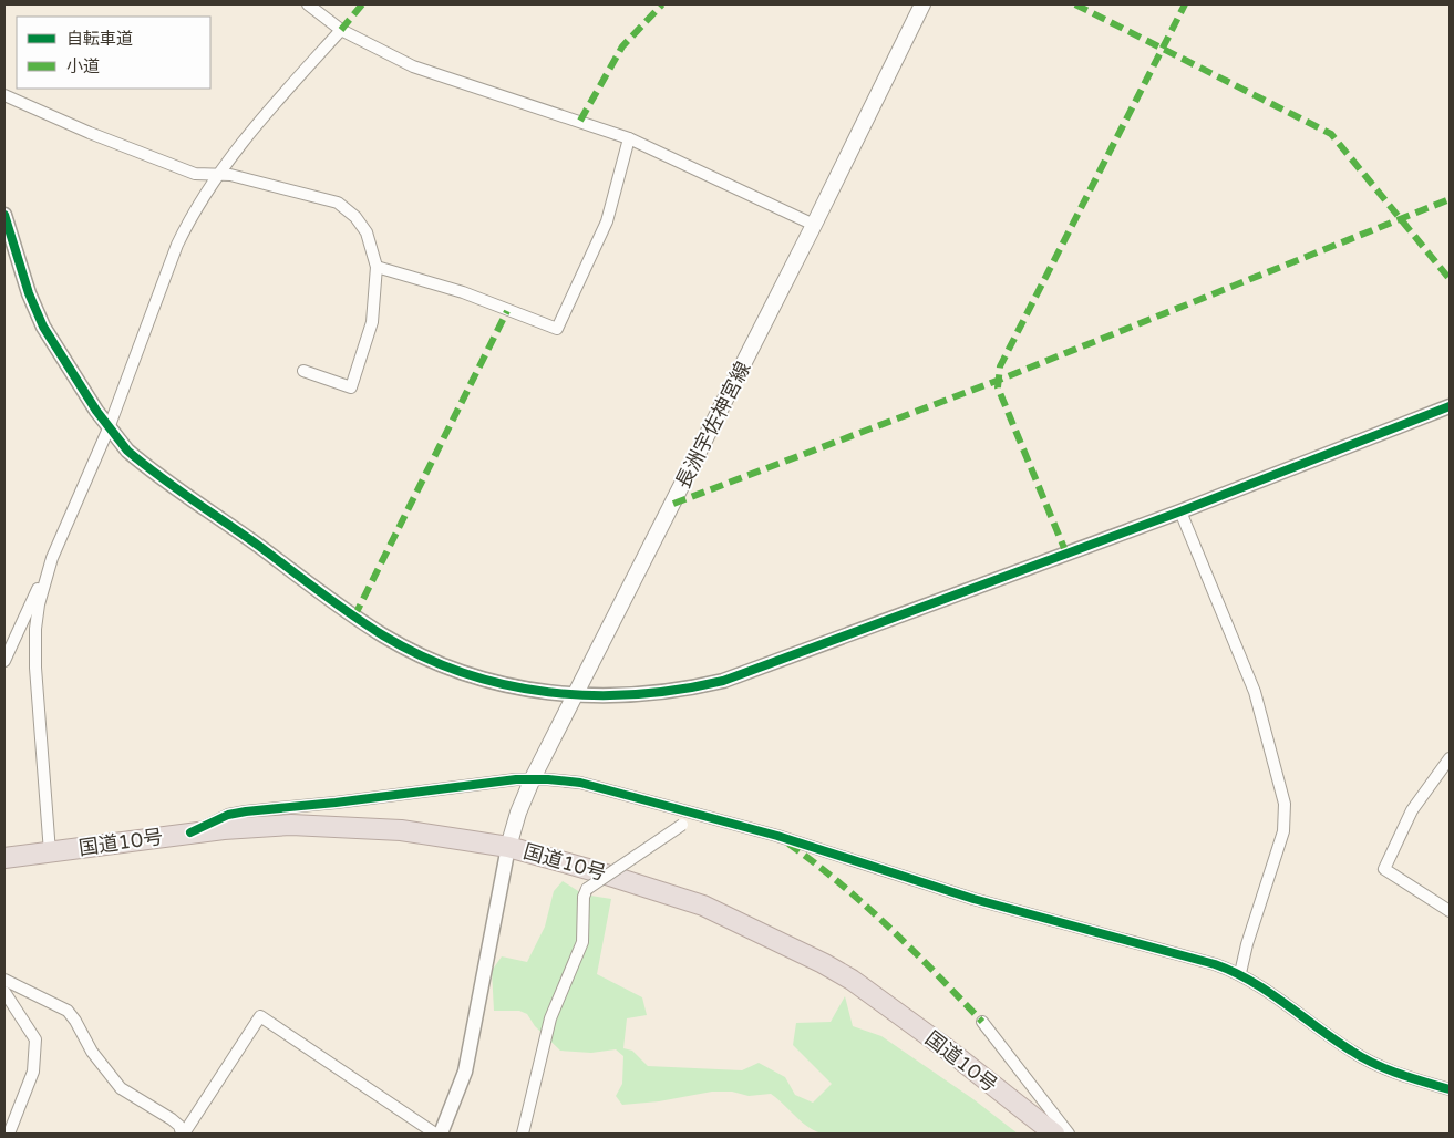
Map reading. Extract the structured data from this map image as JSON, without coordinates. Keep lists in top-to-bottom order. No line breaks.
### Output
{"streets":{"highway":["国道10号"],"main road":["長洲宇佐神宮線"]},"crossings":[["長洲宇佐神宮線","国道10号"]],"legend":["自転車道","小道"]}
